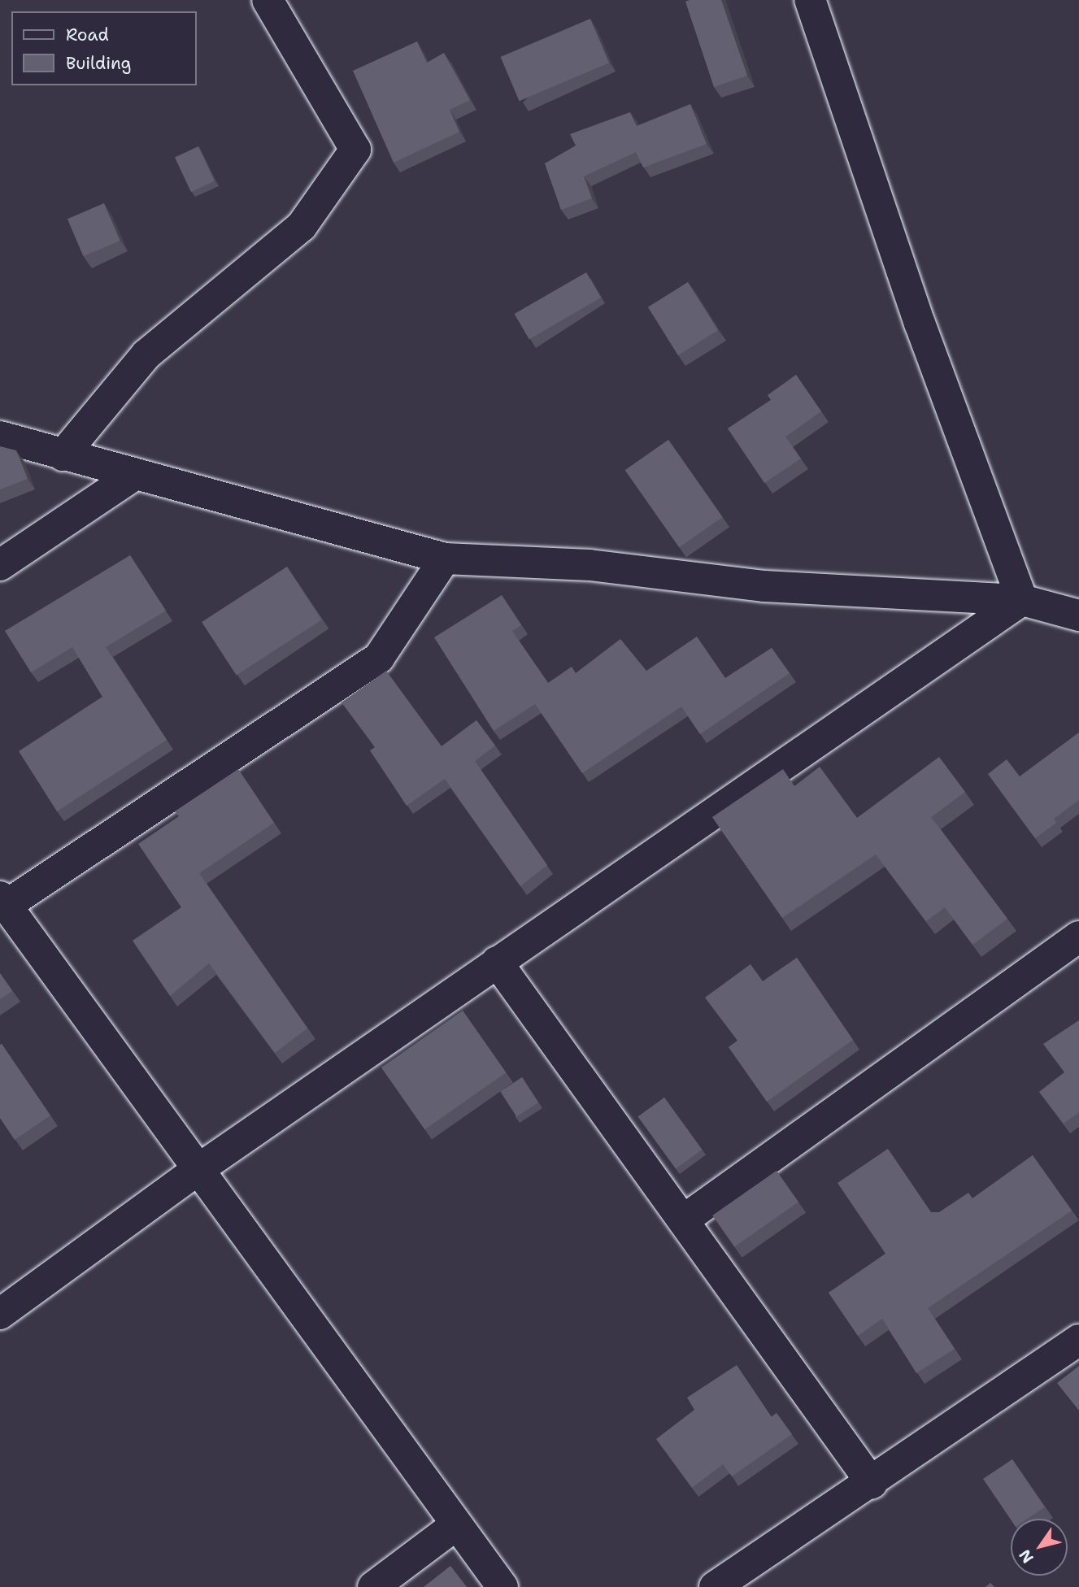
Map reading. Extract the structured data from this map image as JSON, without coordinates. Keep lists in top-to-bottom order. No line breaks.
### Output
{"legend":["Road","Building"],"north":"bottom left"}
